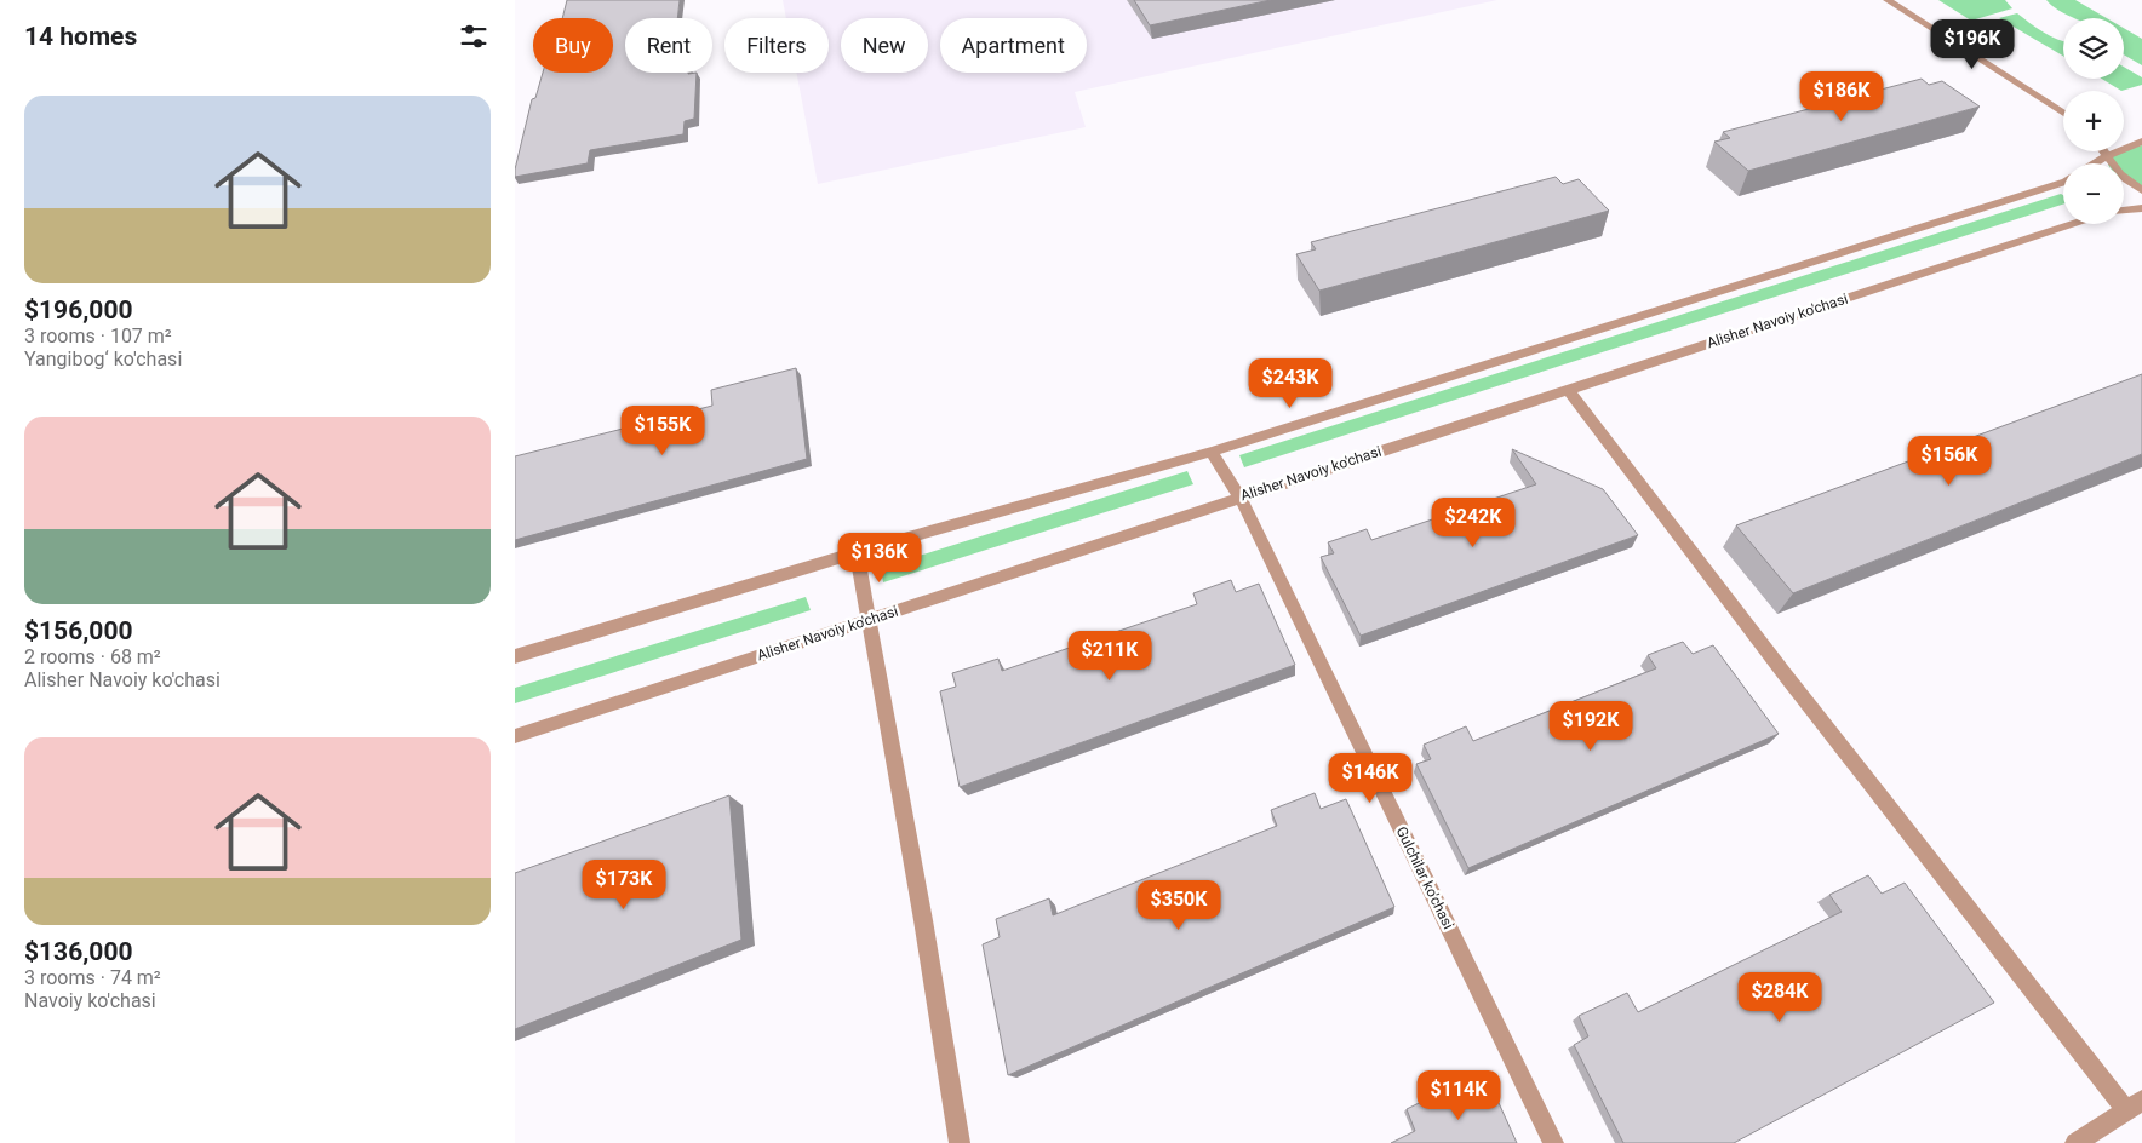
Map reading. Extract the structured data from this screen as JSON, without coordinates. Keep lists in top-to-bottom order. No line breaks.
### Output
{"streets":{"street":["Alisher Navoiy ko'chasi","Gulchilar ko'chasi"]},"crossings":[["Alisher Navoiy ko'chasi","Gulchilar ko'chasi"]],"page":{"heading":"14 homes","map_buttons":["+","−"],"chip":["Buy","Rent","Filters","New","Apartment"],"price":["$196K","$186K","$243K","$155K","$156K","$242K","$136K","$211K","$192K","$146K","$173K","$350K","$284K","$114K"],"list":[{"name":"$196,000","note":"3 rooms · 107 m² · Yangibog‘ ko'chasi"},{"name":"$156,000","note":"2 rooms · 68 m² · Alisher Navoiy ko'chasi"},{"name":"$136,000","note":"3 rooms · 74 m² · Navoiy ko'chasi"}]}}
